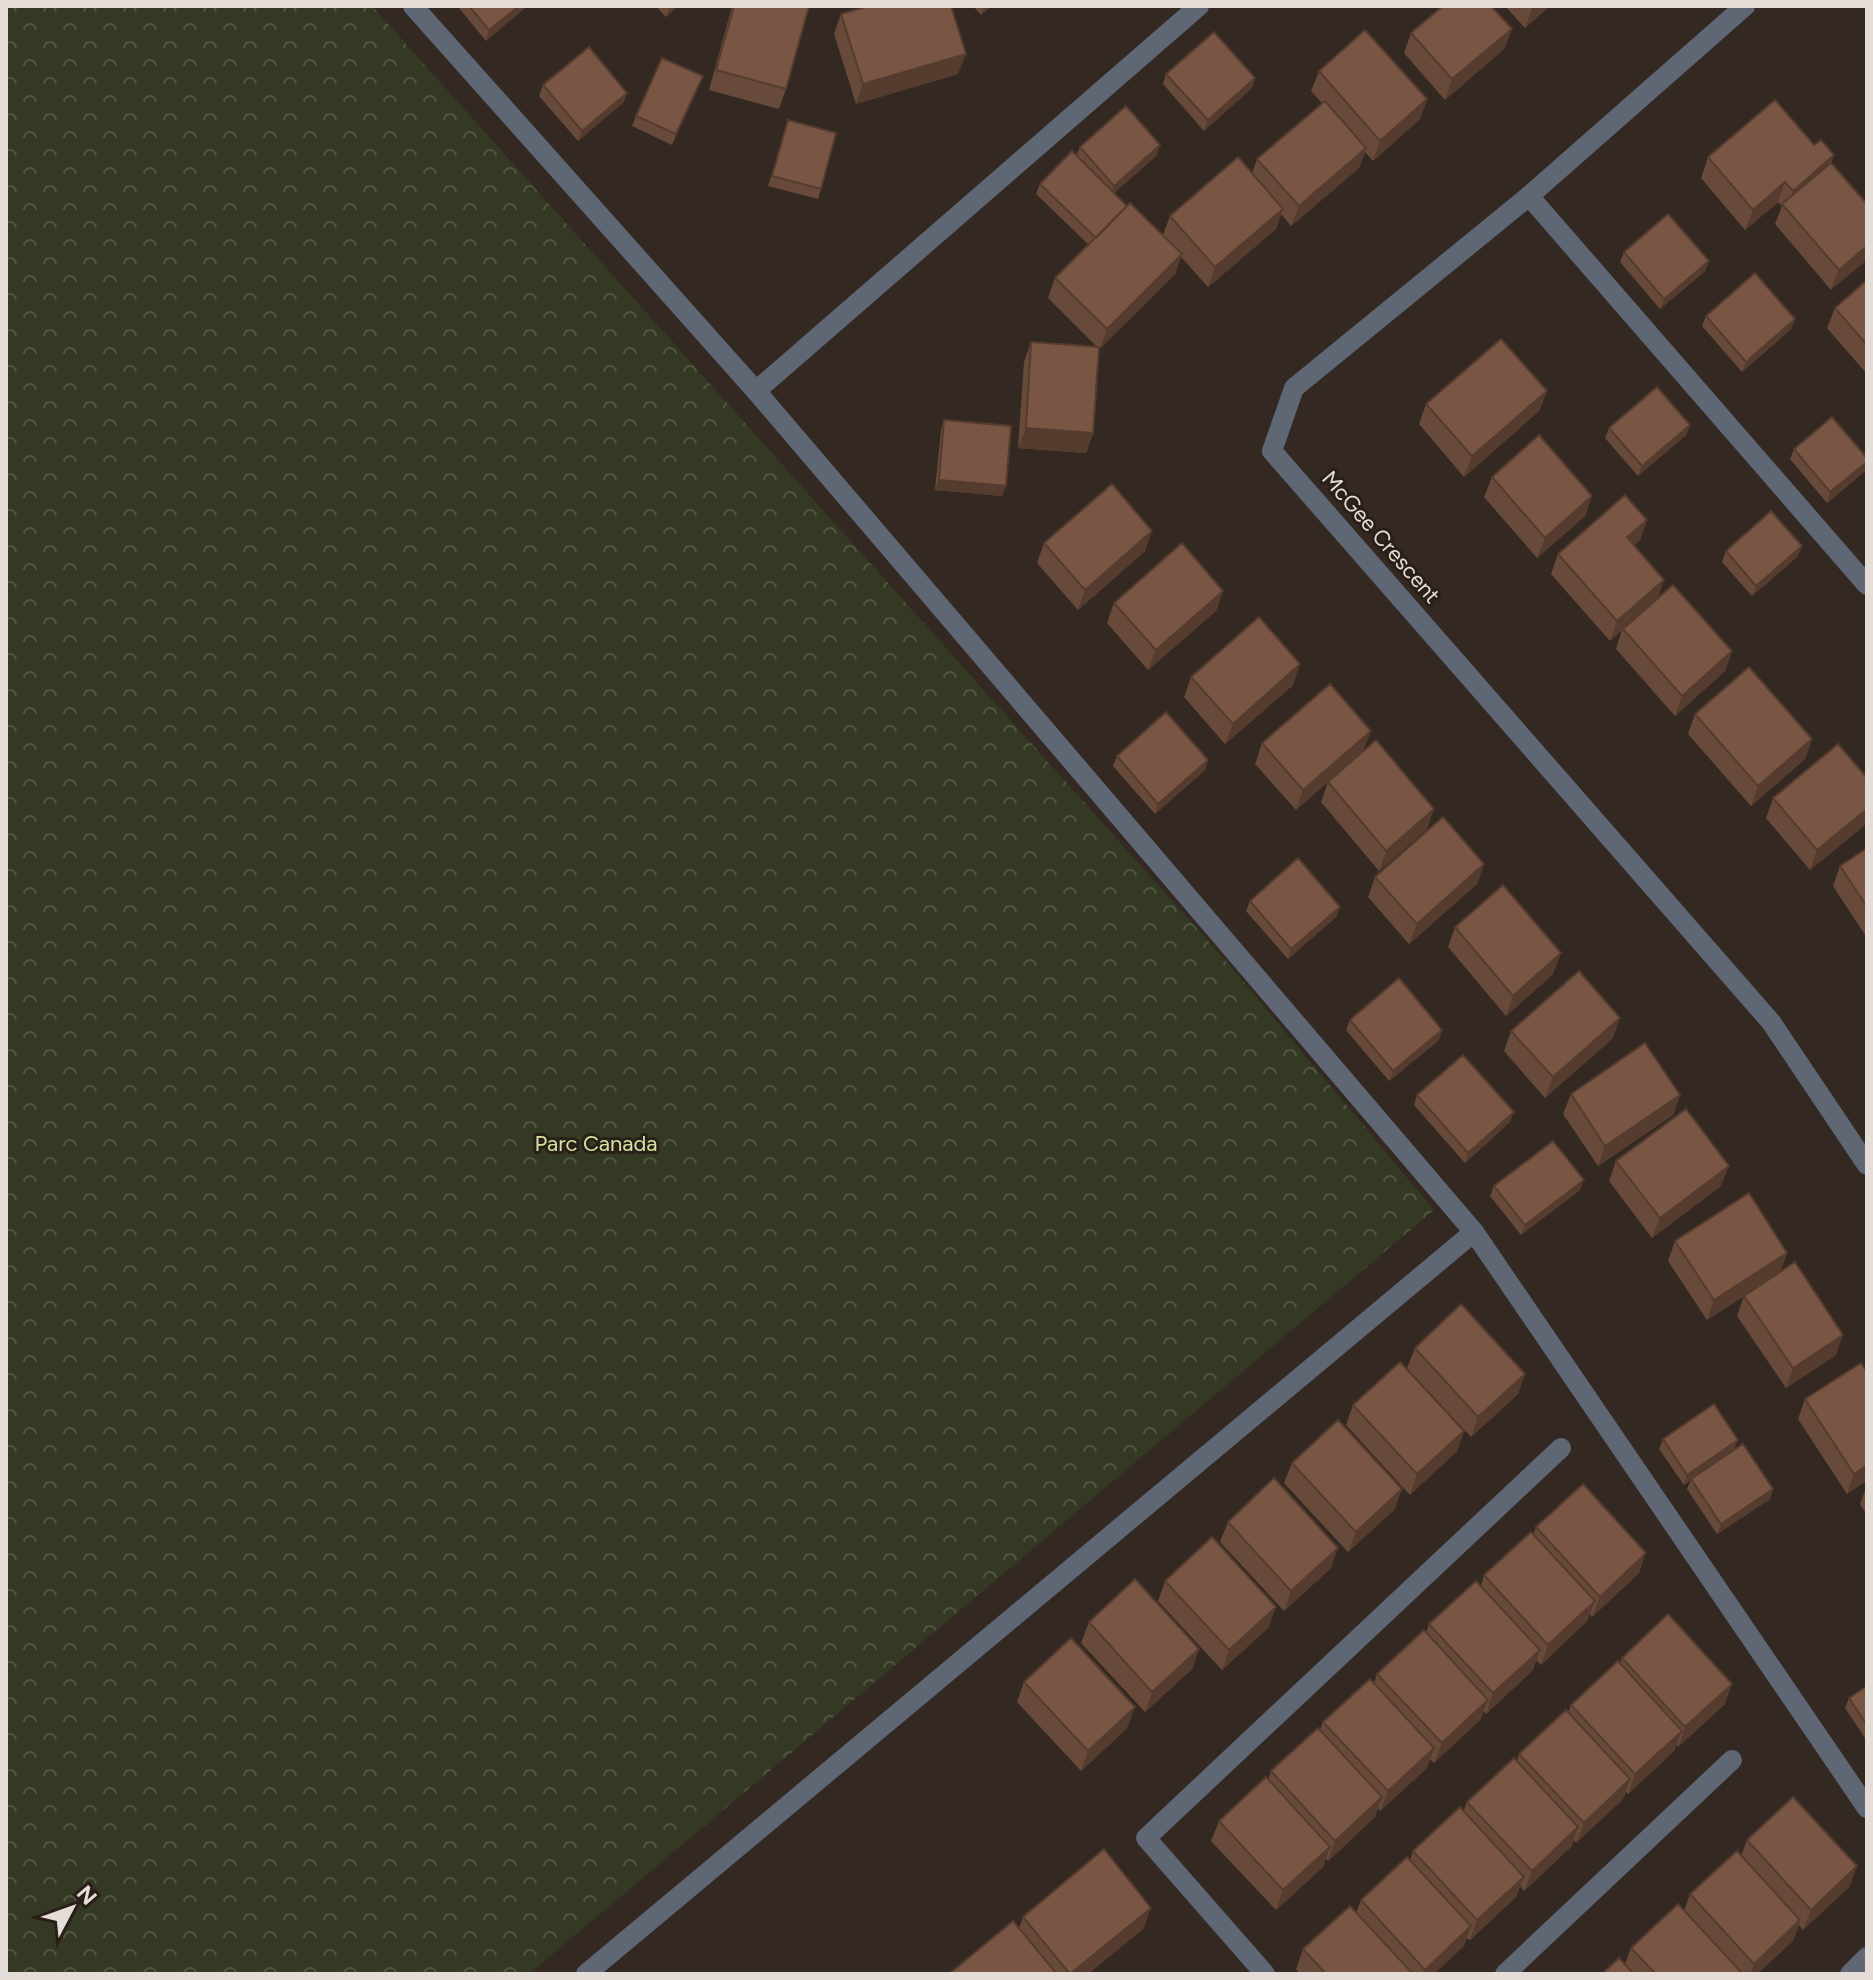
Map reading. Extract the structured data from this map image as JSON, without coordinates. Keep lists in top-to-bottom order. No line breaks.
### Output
{"streets":{"street":["McGee Crescent"]},"parks":["Parc Canada"],"north":"top right"}
